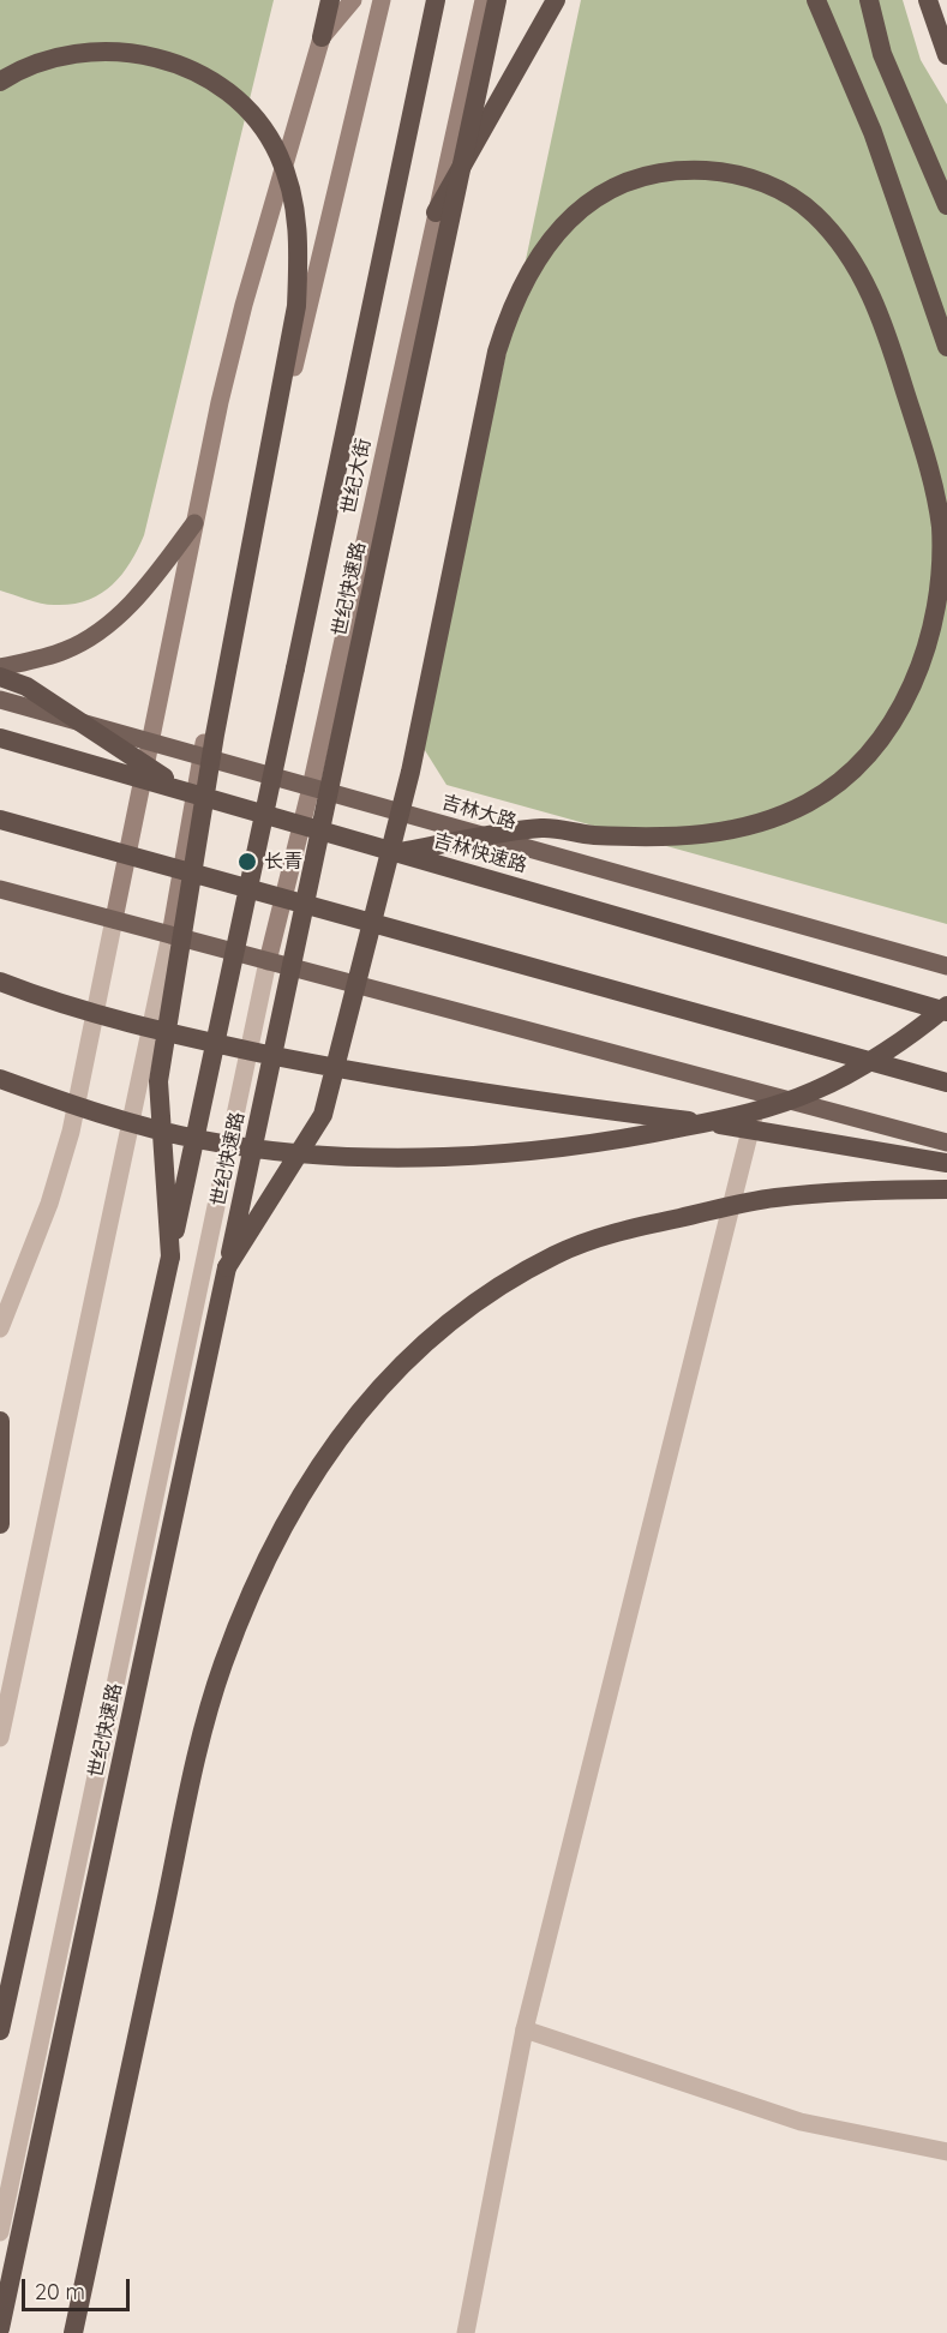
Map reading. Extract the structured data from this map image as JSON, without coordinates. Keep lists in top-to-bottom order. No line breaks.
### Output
{"streets":{"highway":["世纪快速路","吉林快速路"],"main road":["世纪大街","吉林大路"]},"crossings":[["世纪大街","吉林大路"]],"places":["长青"],"scale_bar":"20 m"}
